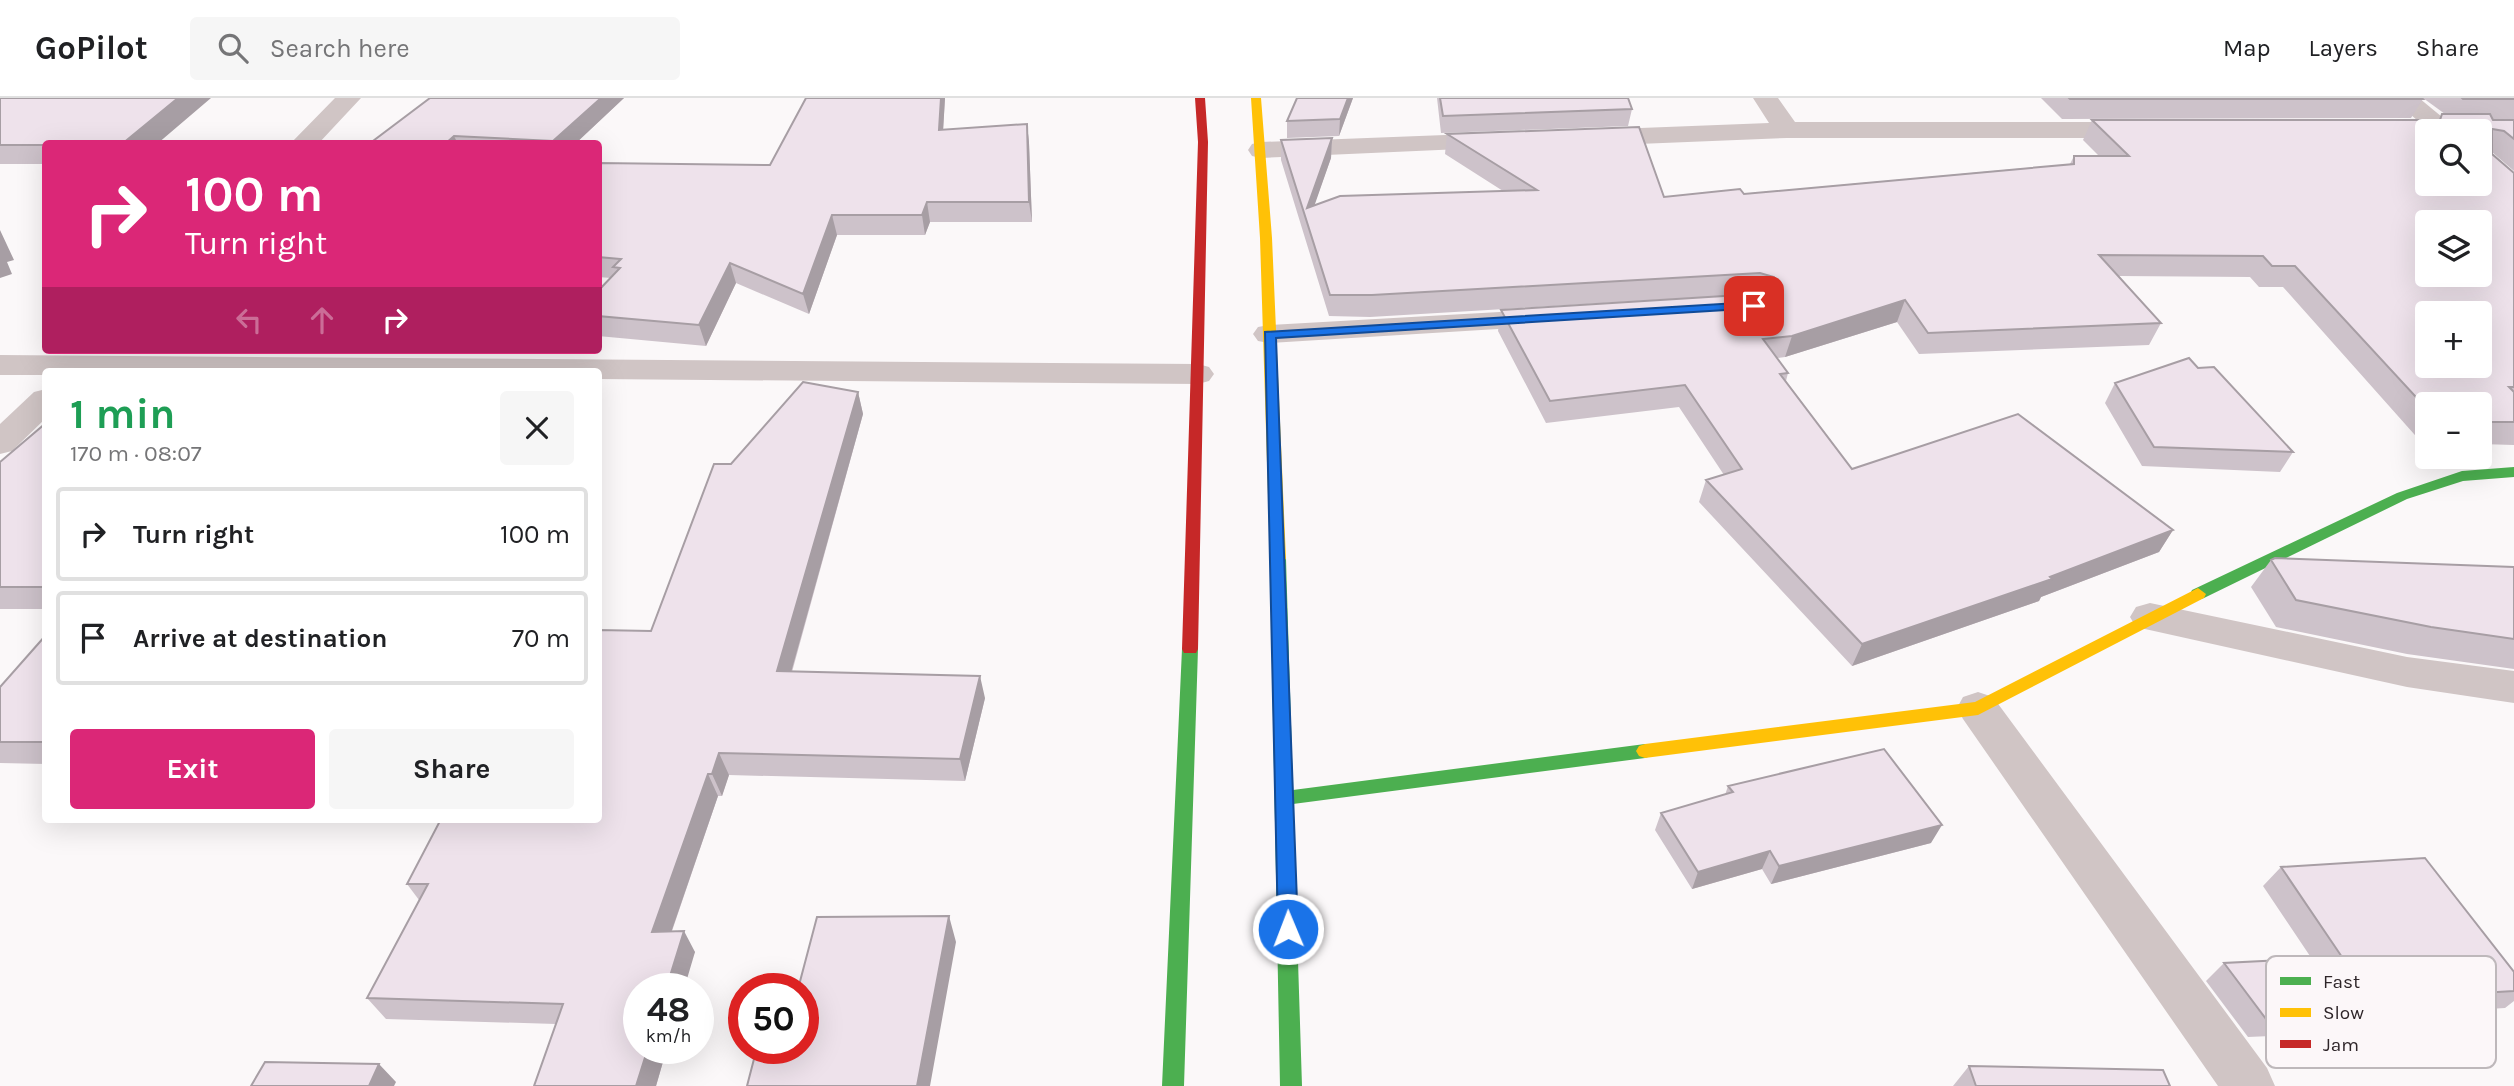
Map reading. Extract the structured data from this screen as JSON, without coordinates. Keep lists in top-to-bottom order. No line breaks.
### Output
{"legend":["Fast","Slow","Jam"],"page":{"header":"GoPilot","search":"Search here","nav":["Map","Layers","Share"],"map_buttons":["+","−"],"turn":["100 m","Turn right"],"heading":["1 min","170 m · 08:07"],"list":[{"name":"Turn right","value":"100 m"},{"name":"Arrive at destination","value":"70 m"}],"buttons":["Exit","Share"],"speed":"48 km/h","limit":"50"}}
